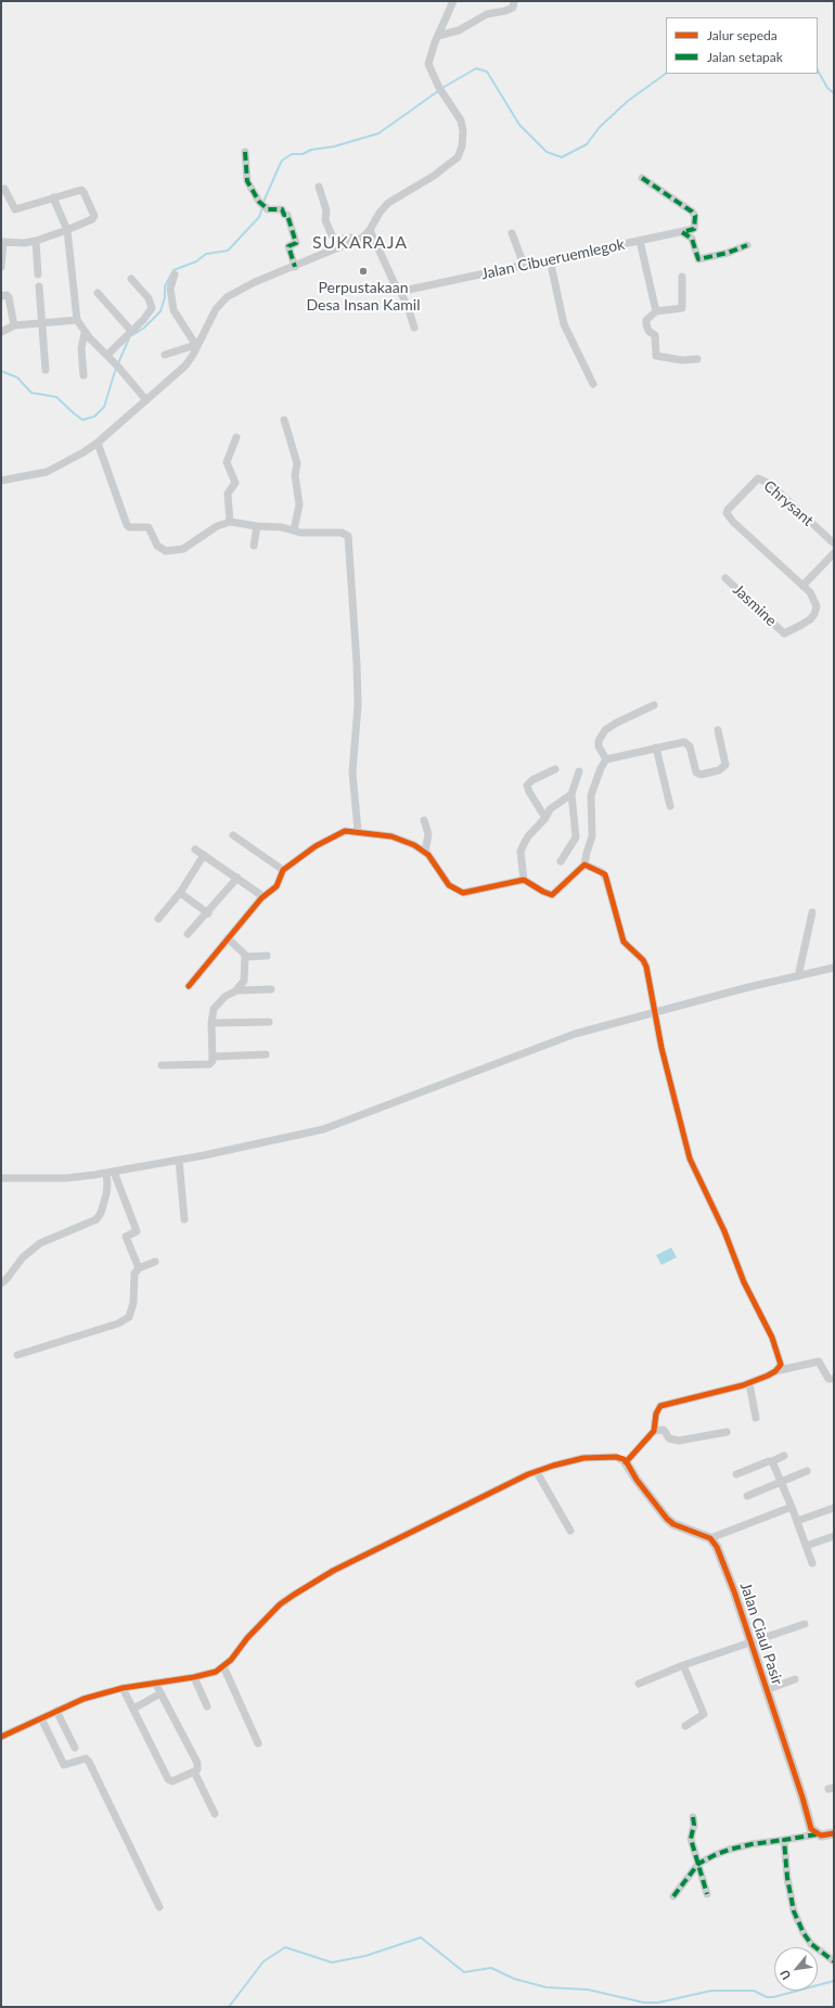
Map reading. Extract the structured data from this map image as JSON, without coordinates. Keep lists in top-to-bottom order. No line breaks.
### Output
{"streets":{"street":["Jalan Cibueruemlegok","Chrysant","Jasmine","Jalan Ciaul Pasir"]},"crossings":[["Chrysant","Jasmine"]],"districts":["SUKARAJA"],"places":["Perpustakaan Desa Insan Kamil"],"legend":["Jalur sepeda","Jalan setapak"],"north":"bottom left"}
